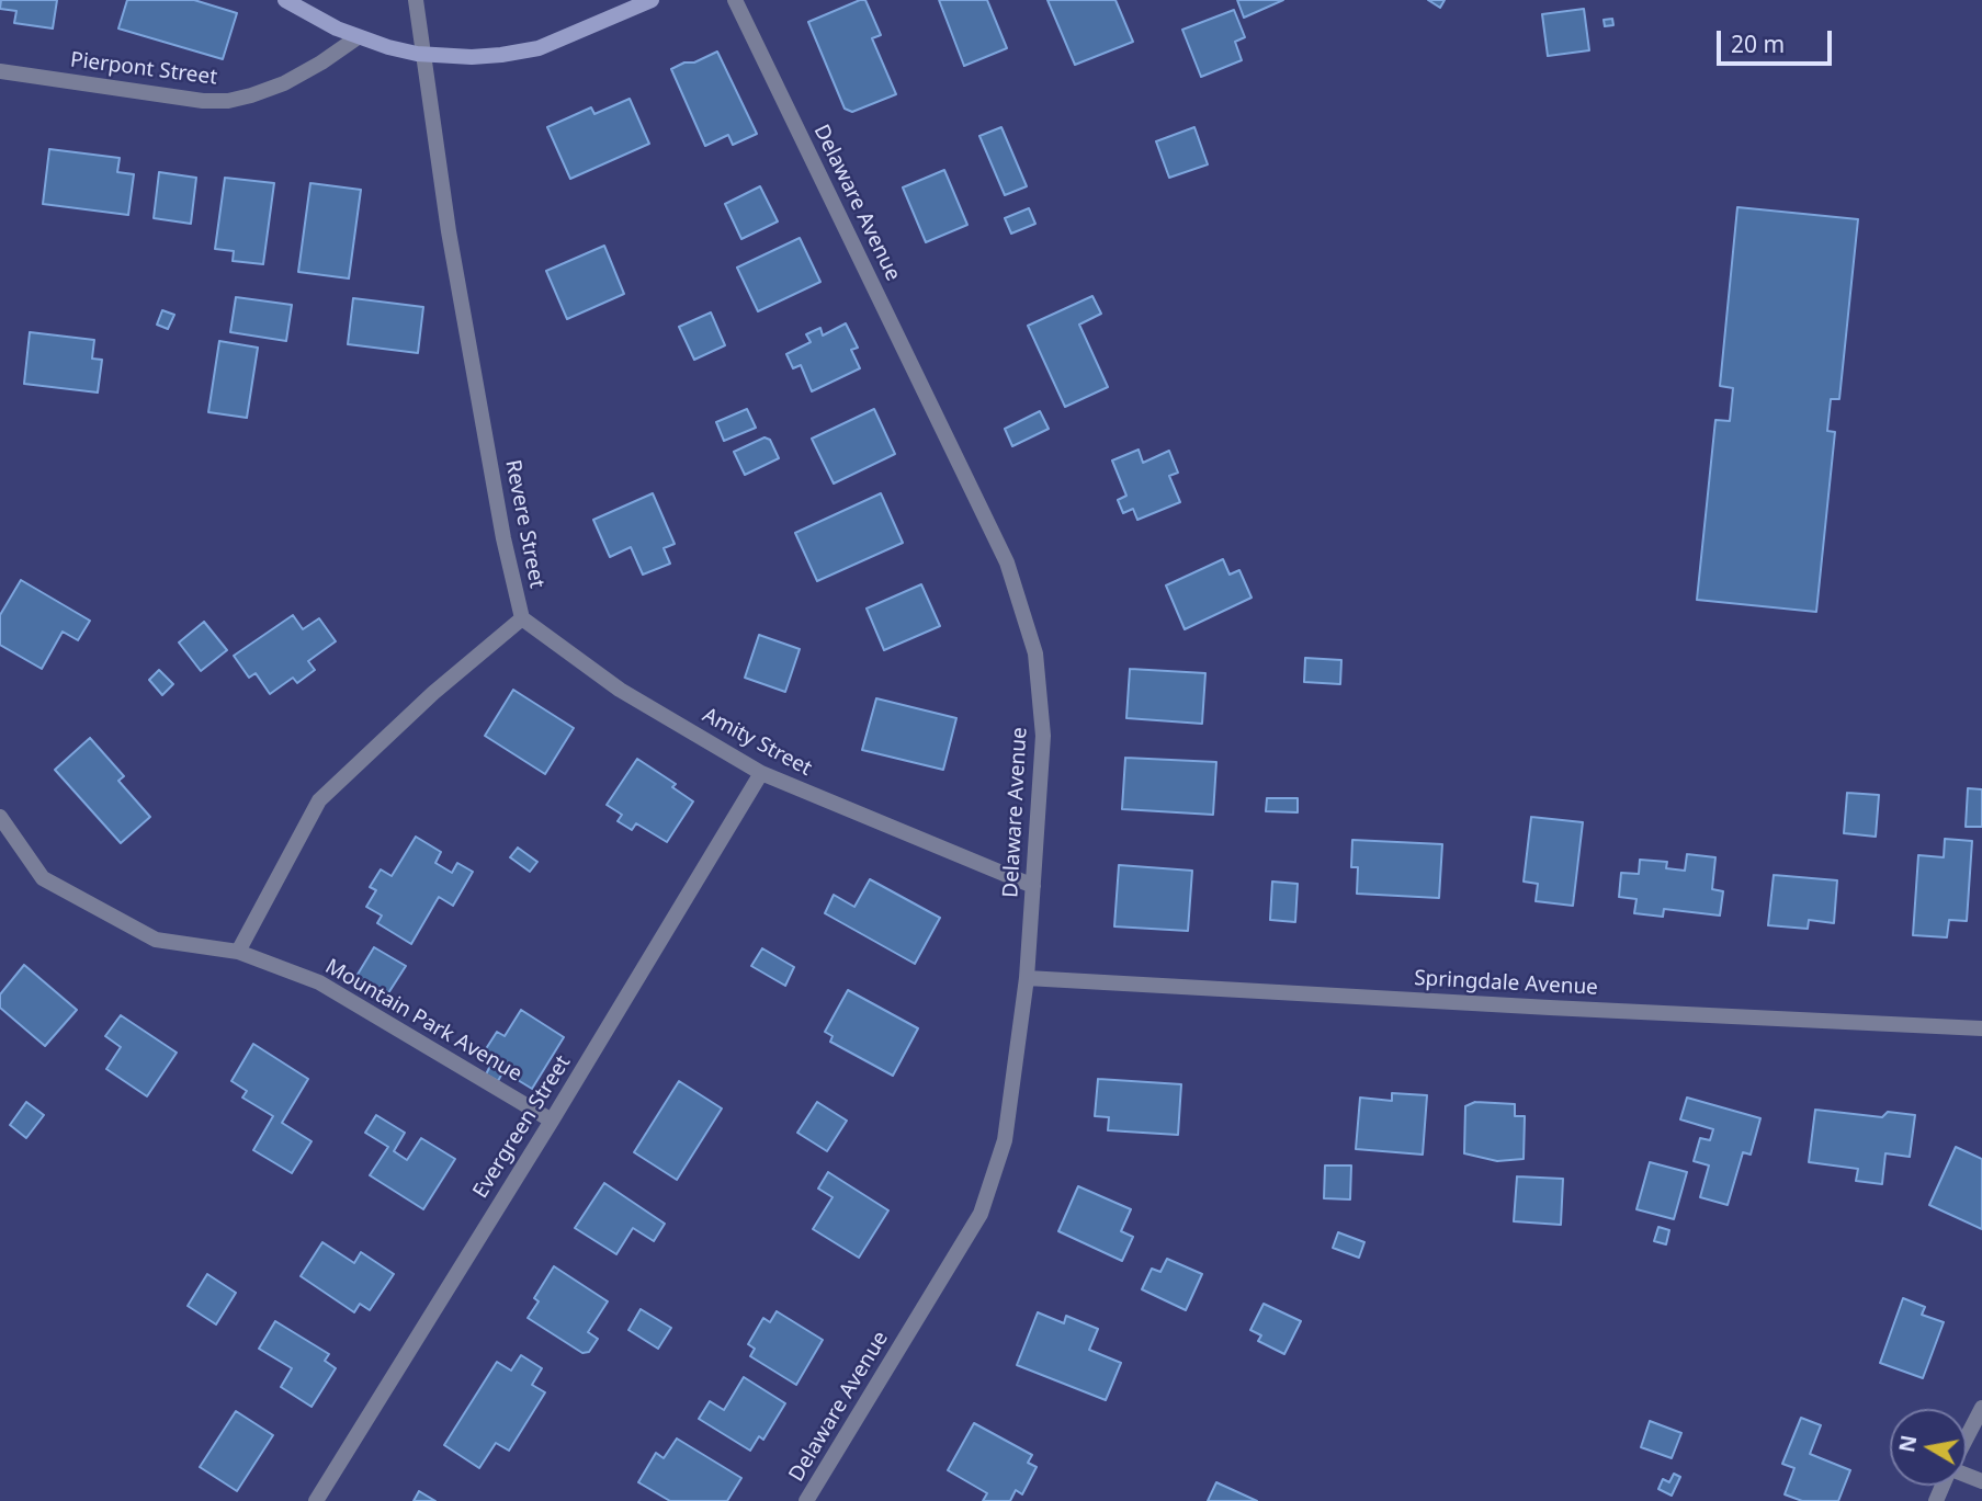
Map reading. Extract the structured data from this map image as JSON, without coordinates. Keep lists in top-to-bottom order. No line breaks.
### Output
{"streets":{"street":["Pierpont Street","Delaware Avenue","Revere Street","Amity Street","Springdale Avenue","Mountain Park Avenue","Evergreen Street"]},"crossings":[["Delaware Avenue","Amity Street"],["Delaware Avenue","Springdale Avenue"],["Revere Street","Amity Street"],["Revere Street","Mountain Park Avenue"],["Amity Street","Evergreen Street"],["Mountain Park Avenue","Evergreen Street"]],"scale_bar":"20 m","north":"left"}
